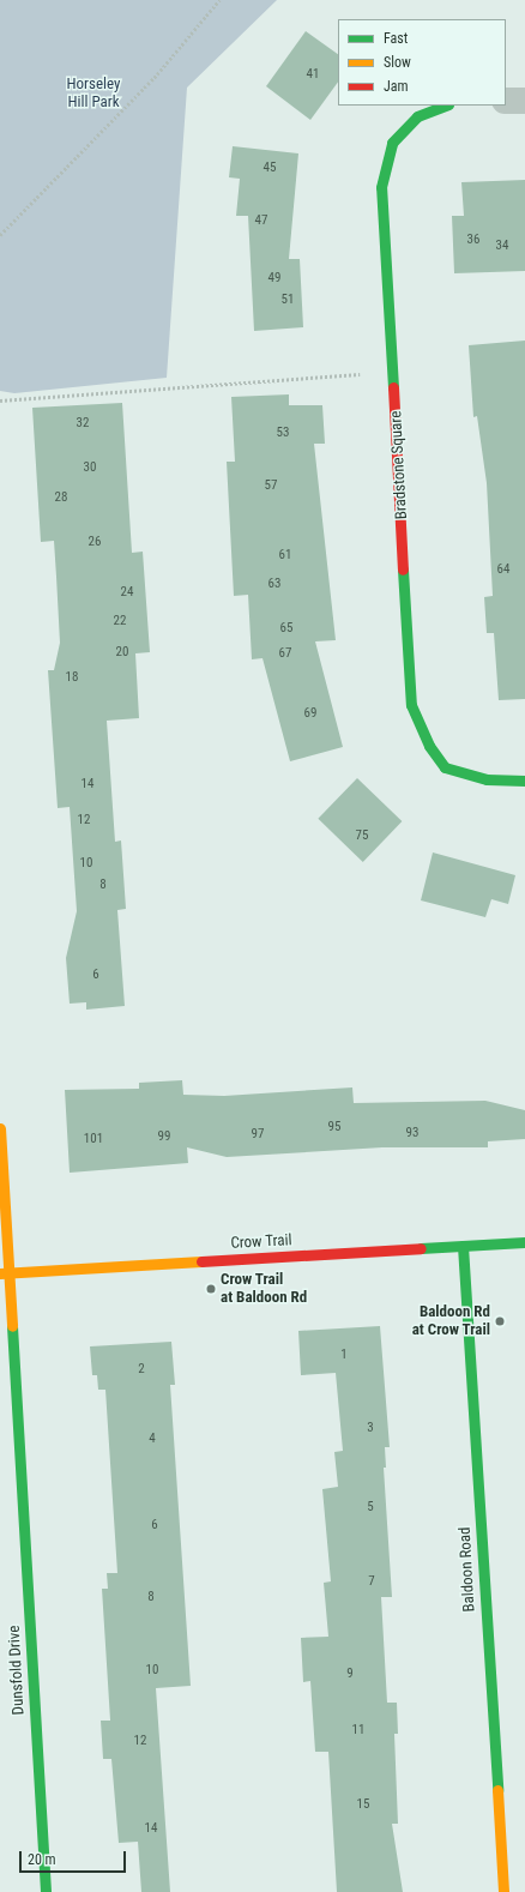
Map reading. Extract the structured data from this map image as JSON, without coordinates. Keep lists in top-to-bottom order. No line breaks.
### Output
{"streets":{"street":["Bradstone Square","Crow Trail","Baldoon Road","Dunsfold Drive"]},"crossings":[["Crow Trail","Baldoon Road"],["Crow Trail","Dunsfold Drive"]],"parks":["Horseley Hill Park"],"places":["Crow Trail at Baldoon Rd","Baldoon Rd at Crow Trail"],"house_numbers":["41","45","47","36","34","49","51","32","53","30","57","28","26","61","64","63","24","22","65","20","67","18","69","14","12","75","10","8","6","95","93","97","99","101","1","2","3","4","5","6","7","8","10","9","11","12","15","14"],"legend":["Fast","Slow","Jam"],"scale_bar":"20 m"}
